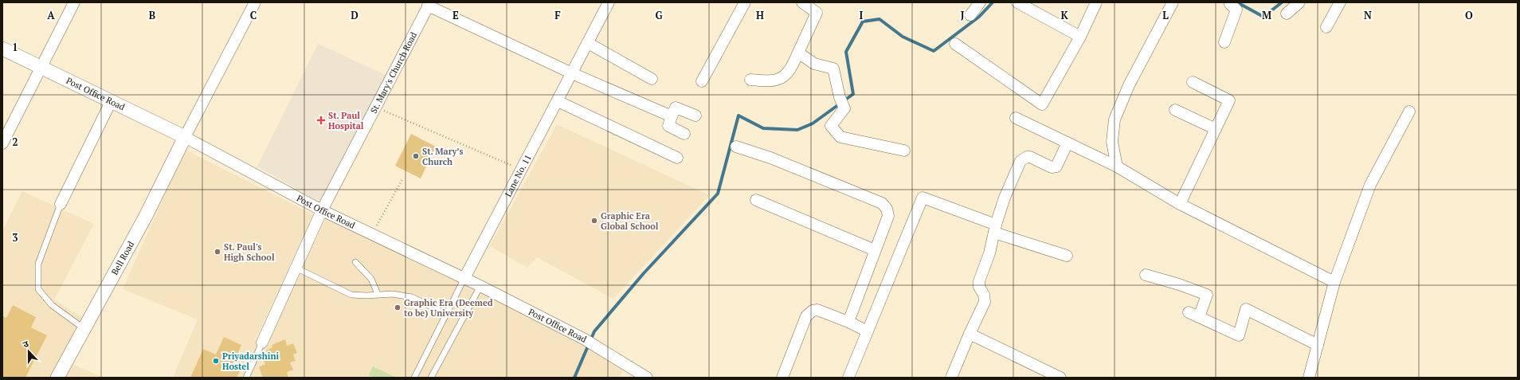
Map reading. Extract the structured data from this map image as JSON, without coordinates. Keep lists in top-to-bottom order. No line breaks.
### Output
{"streets":{"street":["St. Mary's Church Road","Post Office Road","Lane No. 11","Bell Road"]},"crossings":[["St. Mary's Church Road","Post Office Road"],["Post Office Road","Lane No. 11"],["Post Office Road","Bell Road"]],"places":{"health":["St. Paul Hospital"],"other":["St. Mary’s Church","Graphic Era Global School","St. Paul's High School","Graphic Era (Deemed to be) University","Priyadarshini Hostel"]},"north":"top","grid":{"columns":["A","B","C","D","E","F","G","H","I","J","K","L","M","N","O"],"rows":["1","2","3"]}}
